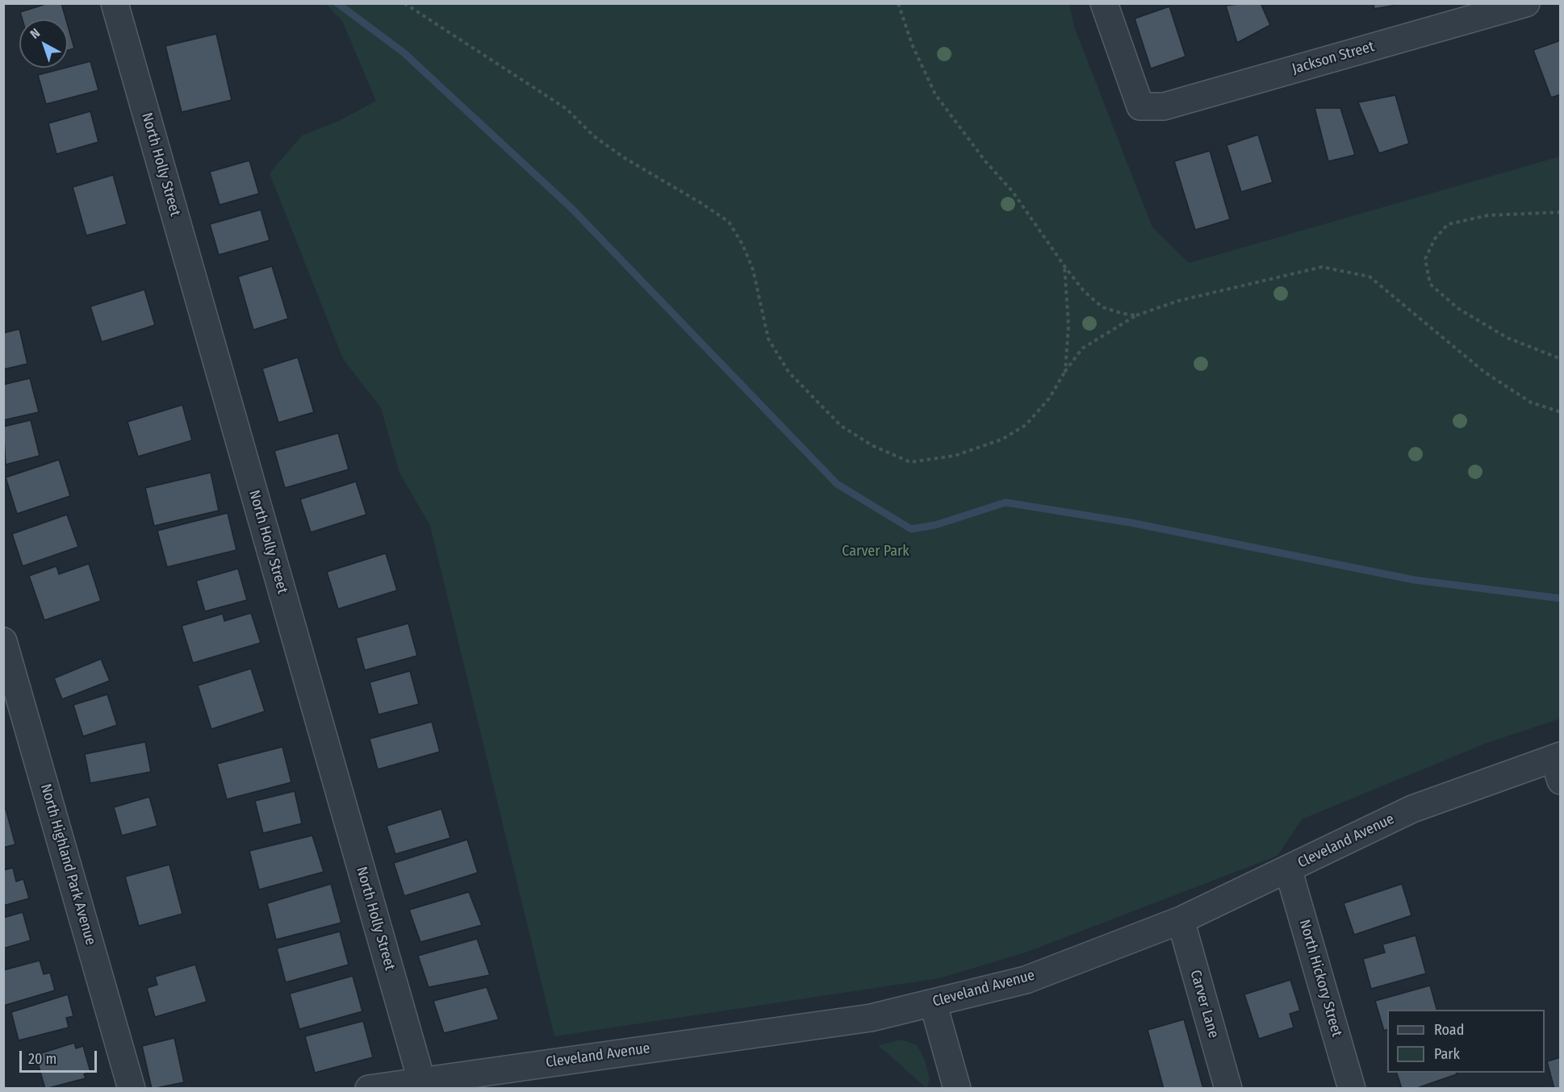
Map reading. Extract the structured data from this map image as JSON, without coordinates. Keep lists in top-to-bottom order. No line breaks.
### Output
{"streets":{"street":["Jackson Street","North Holly Street","Cleveland Avenue","North Highland Park Avenue","North Hickory Street","Carver Lane"]},"crossings":[["North Holly Street","Cleveland Avenue"],["Cleveland Avenue","North Hickory Street"],["Cleveland Avenue","Carver Lane"]],"parks":["Carver Park"],"legend":["Road","Park"],"scale_bar":"20 m","north":"top left"}
